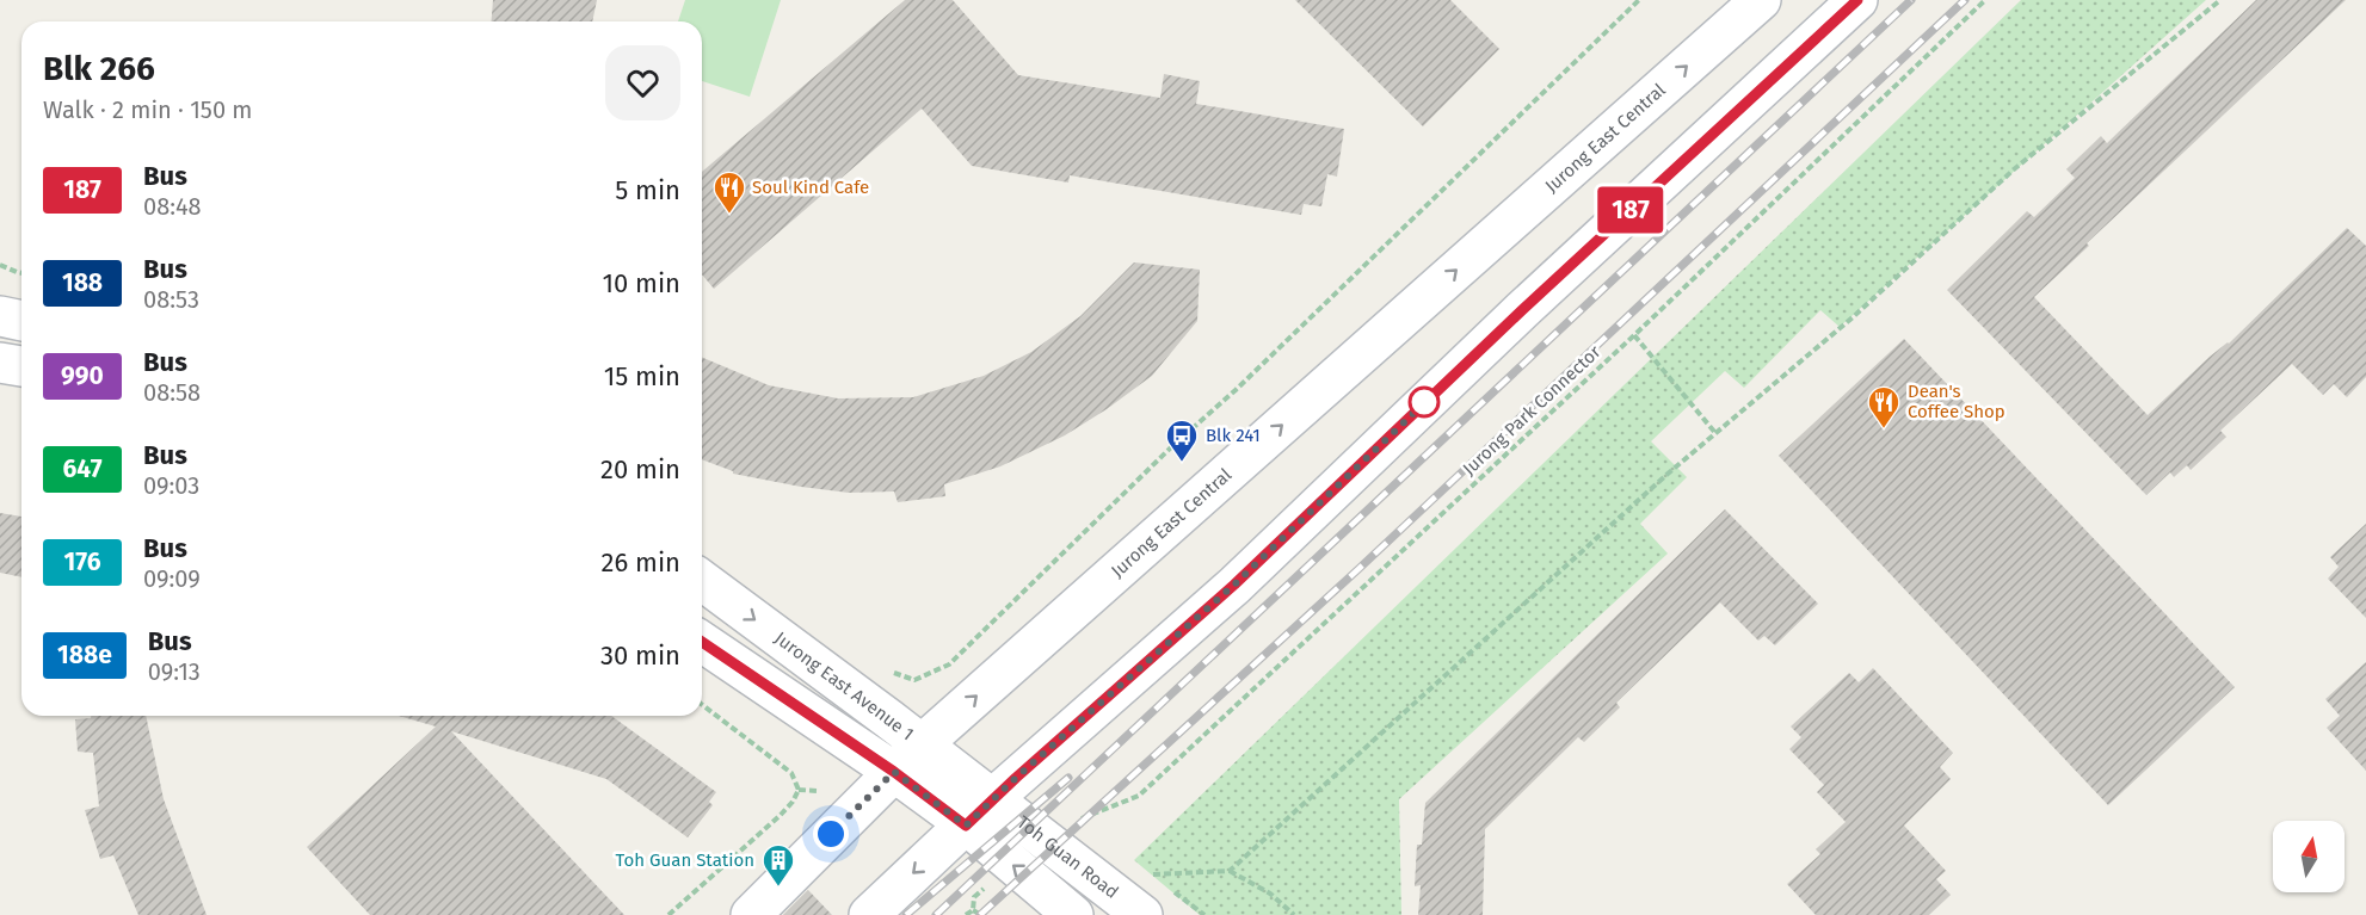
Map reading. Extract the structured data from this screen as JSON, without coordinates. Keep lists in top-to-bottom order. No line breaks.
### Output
{"streets":{"main road":["Jurong East Central","Jurong East Avenue 1","Toh Guan Road"],"path":["Jurong Park Connector"]},"crossings":[["Jurong East Central","Jurong East Avenue 1"],["Jurong East Avenue 1","Toh Guan Road"]],"places":{"restaurant":["Soul Kind Cafe","Dean's Coffee Shop"],"bus stop":["Blk 241"],"building":["Toh Guan Station"]},"lines":["bus line 187"],"north":"top","page":{"on_map":"187","heading":["Blk 266","Walk · 2 min · 150 m"],"list":[{"mark":"187","name":"Bus","note":"08:48","value":"5 min"},{"mark":"188","name":"Bus","note":"08:53","value":"10 min"},{"mark":"990","name":"Bus","note":"08:58","value":"15 min"},{"mark":"647","name":"Bus","note":"09:03","value":"20 min"},{"mark":"176","name":"Bus","note":"09:09","value":"26 min"},{"mark":"188e","name":"Bus","note":"09:13","value":"30 min"}]}}
